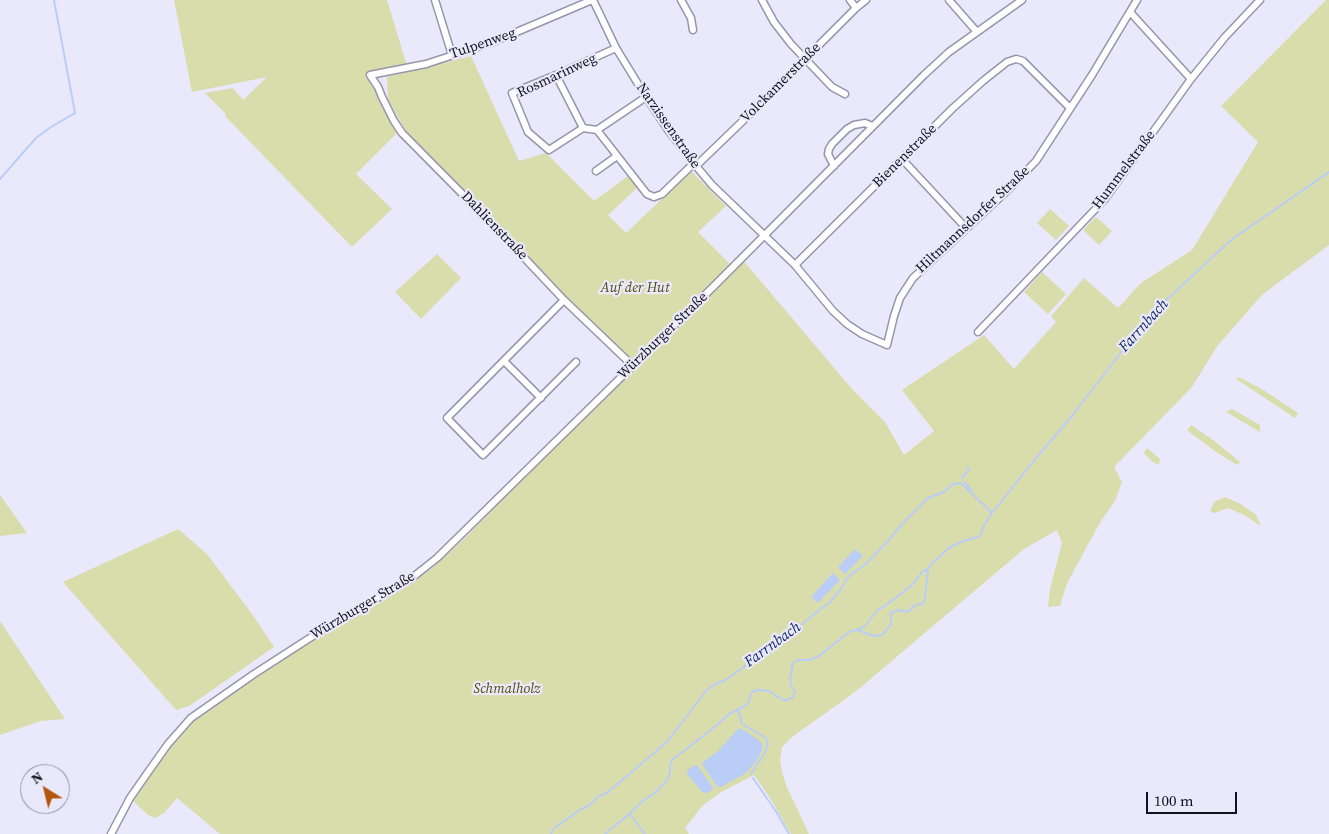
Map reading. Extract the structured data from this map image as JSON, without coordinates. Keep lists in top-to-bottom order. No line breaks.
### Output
{"streets":{"street":["Tulpenweg","Rosmarinweg","Volckamerstraße","Narzissenstraße","Bienenstraße","Hummelstraße","Hiltmannsdorfer Straße","Dahlienstraße","Würzburger Straße"]},"crossings":[["Tulpenweg","Narzissenstraße"],["Tulpenweg","Dahlienstraße"],["Rosmarinweg","Narzissenstraße"],["Volckamerstraße","Narzissenstraße"],["Narzissenstraße","Bienenstraße"],["Narzissenstraße","Hiltmannsdorfer Straße"],["Narzissenstraße","Würzburger Straße"],["Bienenstraße","Hiltmannsdorfer Straße"],["Dahlienstraße","Würzburger Straße"]],"water":["Farrnbach"],"parks":["Auf der Hut","Schmalholz"],"scale_bar":"100 m","north":"top left"}
